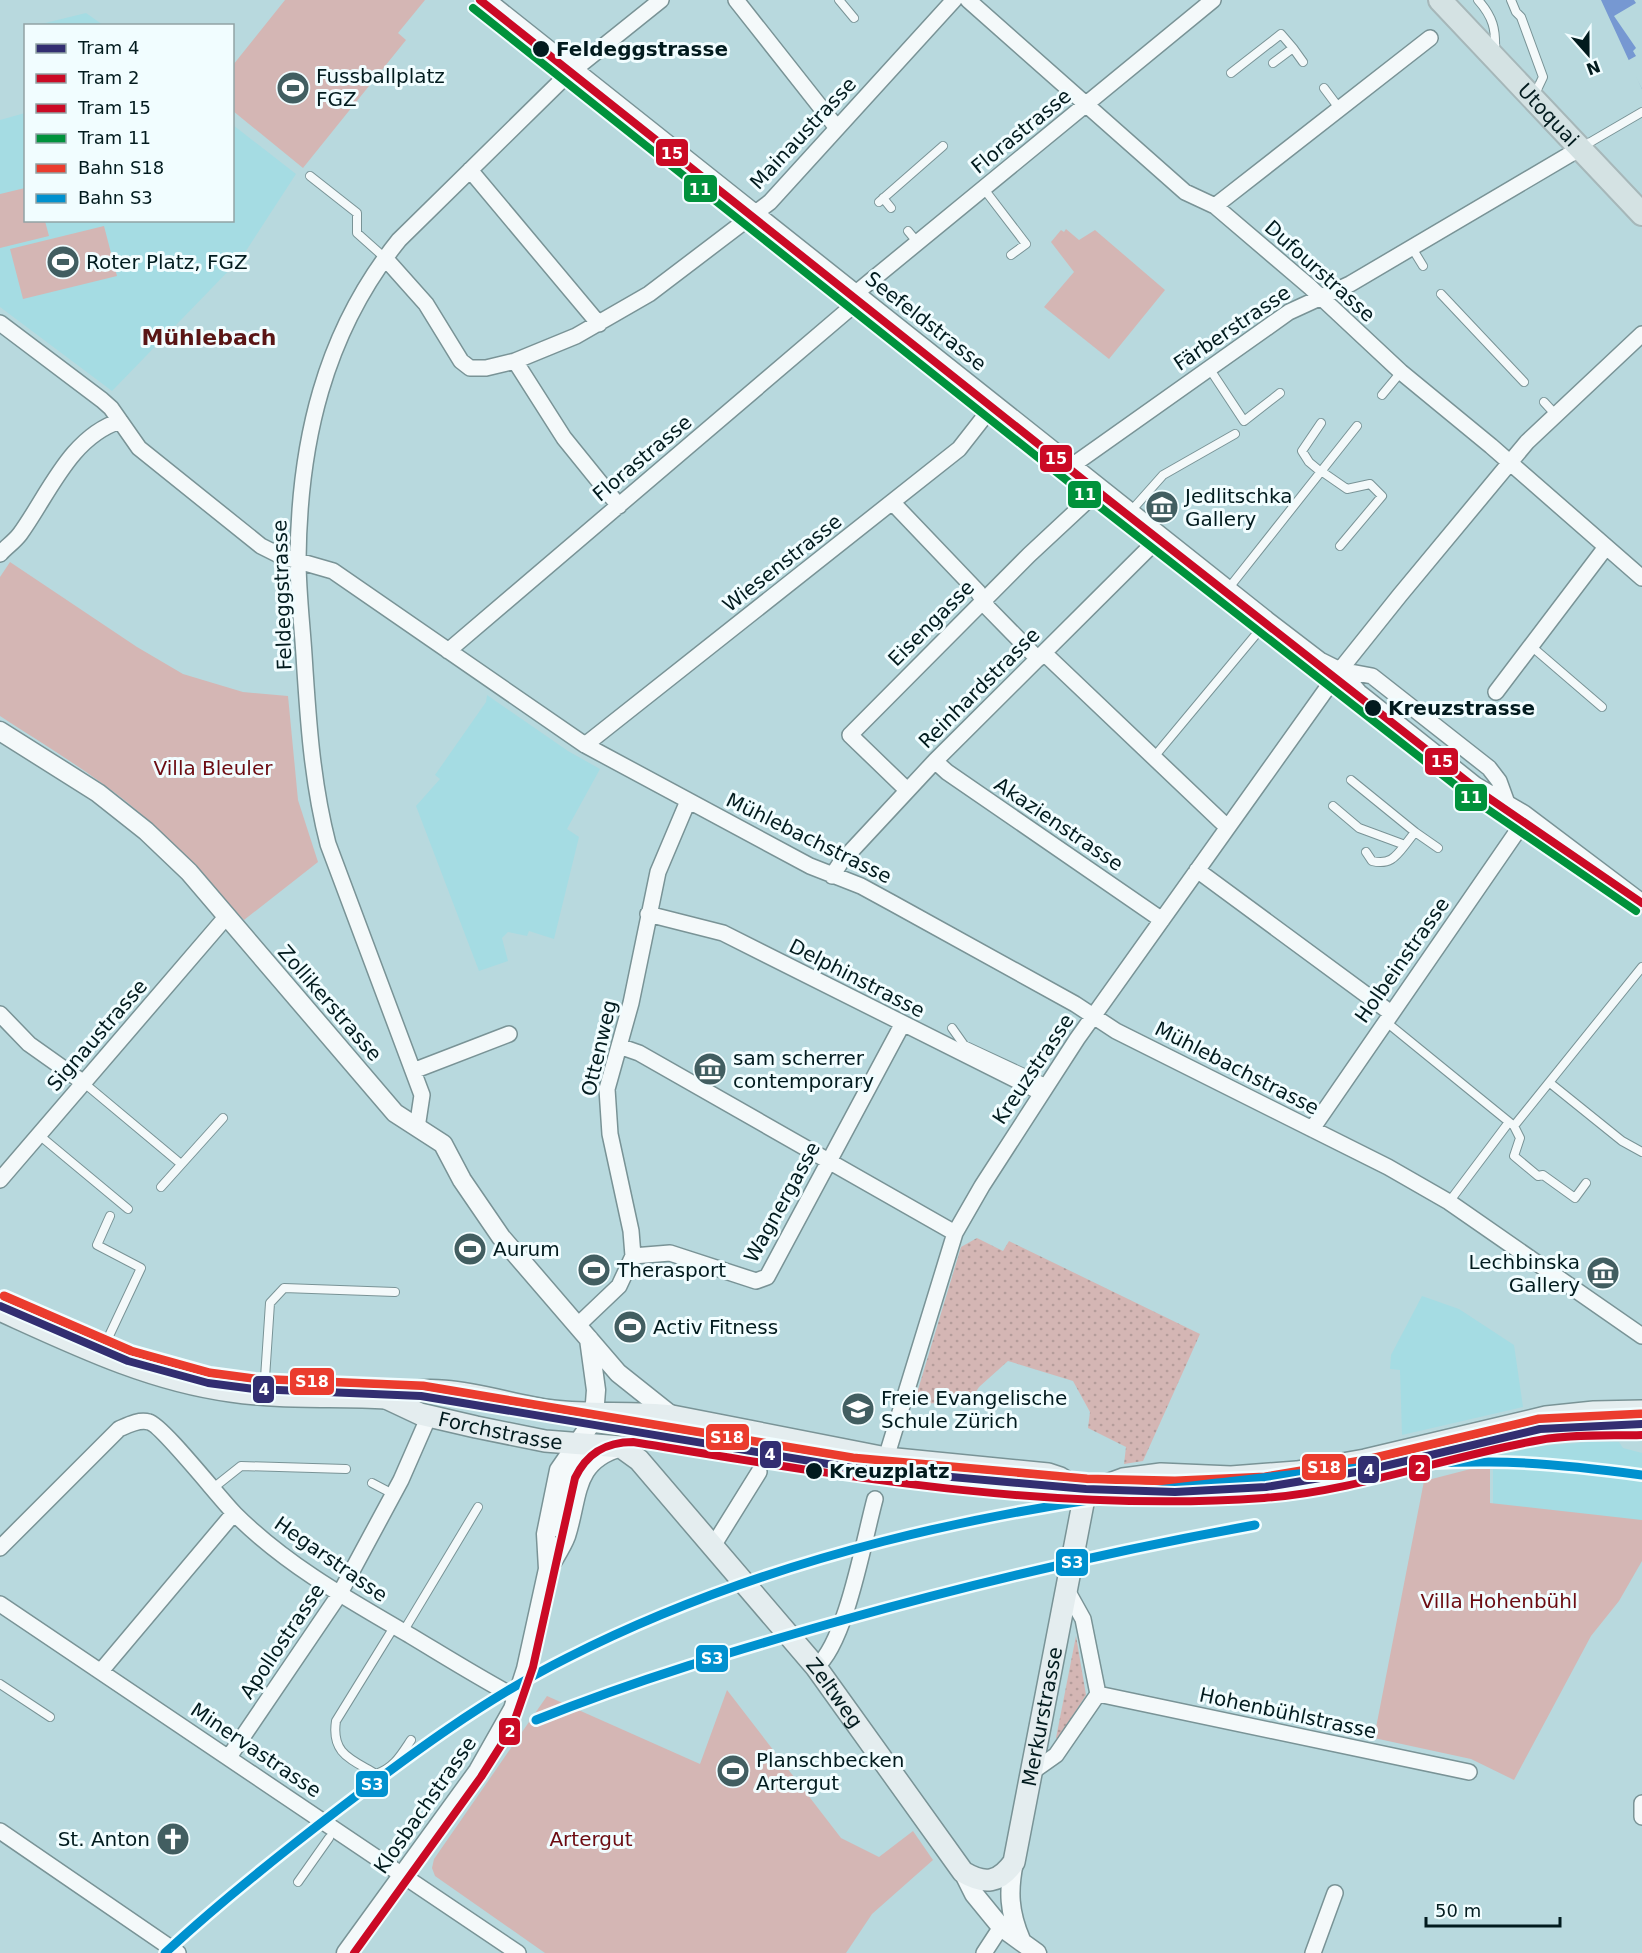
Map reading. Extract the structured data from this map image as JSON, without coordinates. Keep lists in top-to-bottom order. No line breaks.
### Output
{"streets":{"main road":["Utoquai","Forchstrasse","Zeltweg","Merkurstrasse"],"street":["Florastrasse","Mainaustrasse","Dufourstrasse","Seefeldstrasse","Färberstrasse","Wiesenstrasse","Feldeggstrasse","Eisengasse","Reinhardstrasse","Akazienstrasse","Mühlebachstrasse","Holbeinstrasse","Delphinstrasse","Zollikerstrasse","Signaustrasse","Ottenweg","Kreuzstrasse","Wagnergasse","Hegarstrasse","Apollostrasse","Hohenbühlstrasse","Minervastrasse","Klosbachstrasse"]},"crossings":[["Utoquai","Färberstrasse"],["Florastrasse","Dufourstrasse"],["Florastrasse","Seefeldstrasse"],["Florastrasse","Mühlebachstrasse"],["Mainaustrasse","Seefeldstrasse"],["Mainaustrasse","Feldeggstrasse"],["Dufourstrasse","Färberstrasse"],["Dufourstrasse","Kreuzstrasse"],["Seefeldstrasse","Färberstrasse"],["Seefeldstrasse","Wiesenstrasse"],["Seefeldstrasse","Feldeggstrasse"],["Seefeldstrasse","Eisengasse"],["Seefeldstrasse","Reinhardstrasse"],["Seefeldstrasse","Holbeinstrasse"],["Seefeldstrasse","Kreuzstrasse"],["Wiesenstrasse","Mühlebachstrasse"],["Feldeggstrasse","Mühlebachstrasse"],["Feldeggstrasse","Zollikerstrasse"],["Eisengasse","Reinhardstrasse"],["Reinhardstrasse","Akazienstrasse"],["Reinhardstrasse","Mühlebachstrasse"],["Akazienstrasse","Kreuzstrasse"],["Mühlebachstrasse","Holbeinstrasse"],["Mühlebachstrasse","Ottenweg"],["Mühlebachstrasse","Kreuzstrasse"],["Delphinstrasse","Ottenweg"],["Delphinstrasse","Kreuzstrasse"],["Delphinstrasse","Wagnergasse"],["Zollikerstrasse","Signaustrasse"],["Ottenweg","Wagnergasse"],["Forchstrasse","Apollostrasse"],["Forchstrasse","Zeltweg"],["Forchstrasse","Klosbachstrasse"],["Hegarstrasse","Apollostrasse"],["Hegarstrasse","Klosbachstrasse"],["Apollostrasse","Minervastrasse"],["Zeltweg","Merkurstrasse"],["Zeltweg","Klosbachstrasse"],["Minervastrasse","Klosbachstrasse"]],"districts":["Mühlebach"],"parks":["Villa Bleuler","Villa Hohenbühl","Artergut"],"places":{"other":["Feldeggstrasse","Kreuzstrasse","Kreuzplatz"],"sports":["Fussballplatz FGZ","Roter Platz, FGZ","Aurum","Therasport","Activ Fitness","Planschbecken Artergut"],"museum":["Jedlitschka Gallery","sam scherrer contemporary","Lechbinska Gallery"],"school or university":["Freie Evangelische Schule Zürich"],"church":["St. Anton"]},"lines":["tram line 15","tram line 11","rail line S18","tram line 4","tram line 2","rail line S3"],"legend":["Tram 4","Tram 2","Tram 15","Tram 11","Bahn S18","Bahn S3"],"scale_bar":"50 m","north":"bottom"}
